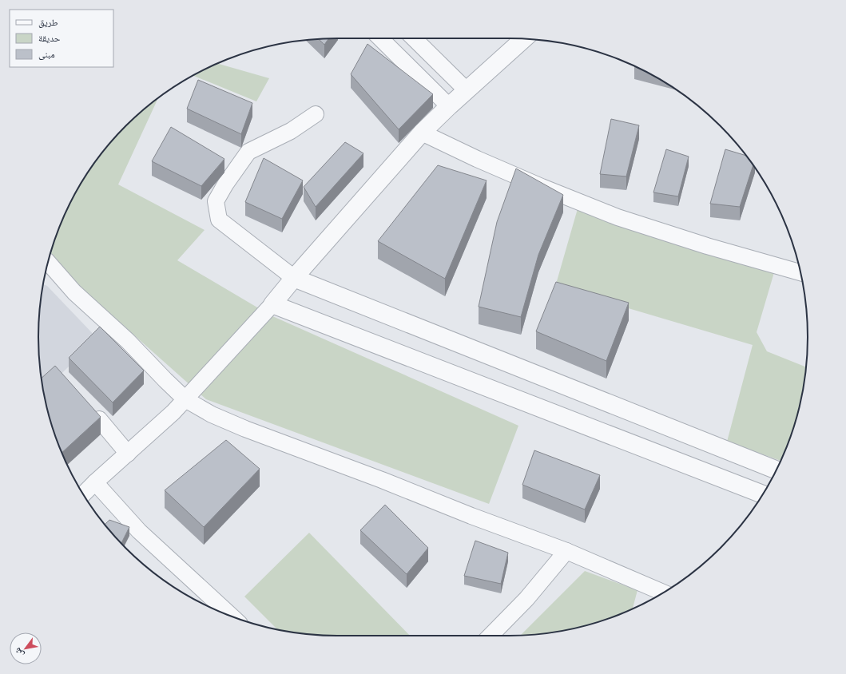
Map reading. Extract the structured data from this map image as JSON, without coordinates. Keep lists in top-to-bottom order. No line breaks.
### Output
{"legend":["طريق","حديقة","مبنى"],"north":"bottom left"}
